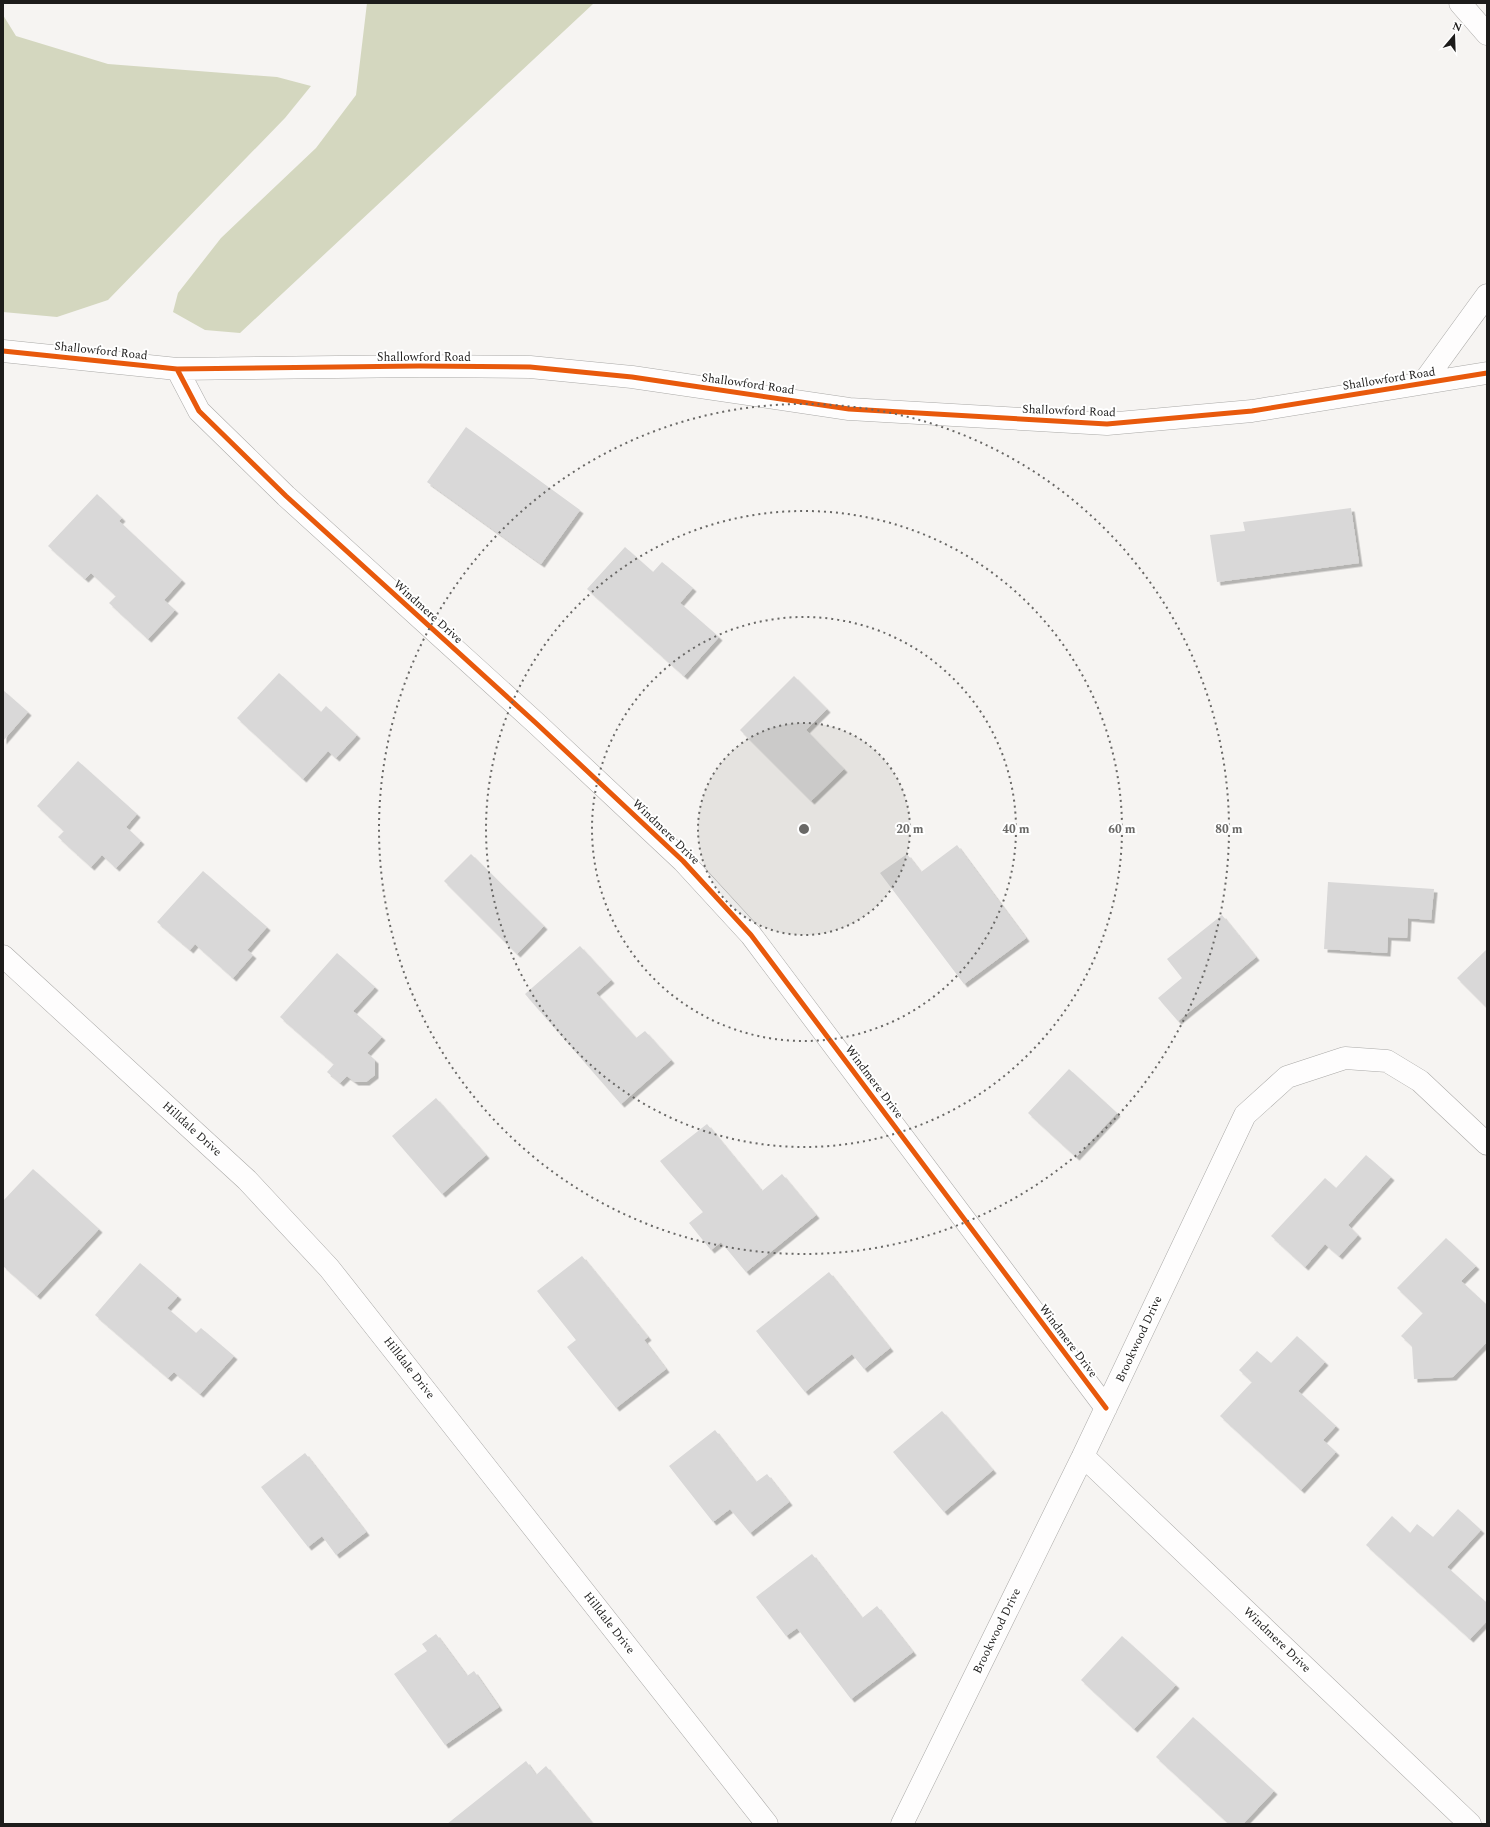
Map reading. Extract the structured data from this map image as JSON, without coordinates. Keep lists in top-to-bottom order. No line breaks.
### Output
{"streets":{"street":["Shallowford Road","Windmere Drive","Hilldale Drive","Brookwood Drive"]},"crossings":[["Shallowford Road","Windmere Drive"],["Windmere Drive","Brookwood Drive"]],"north":"top","rings":["20 m","40 m","60 m","80 m"]}
